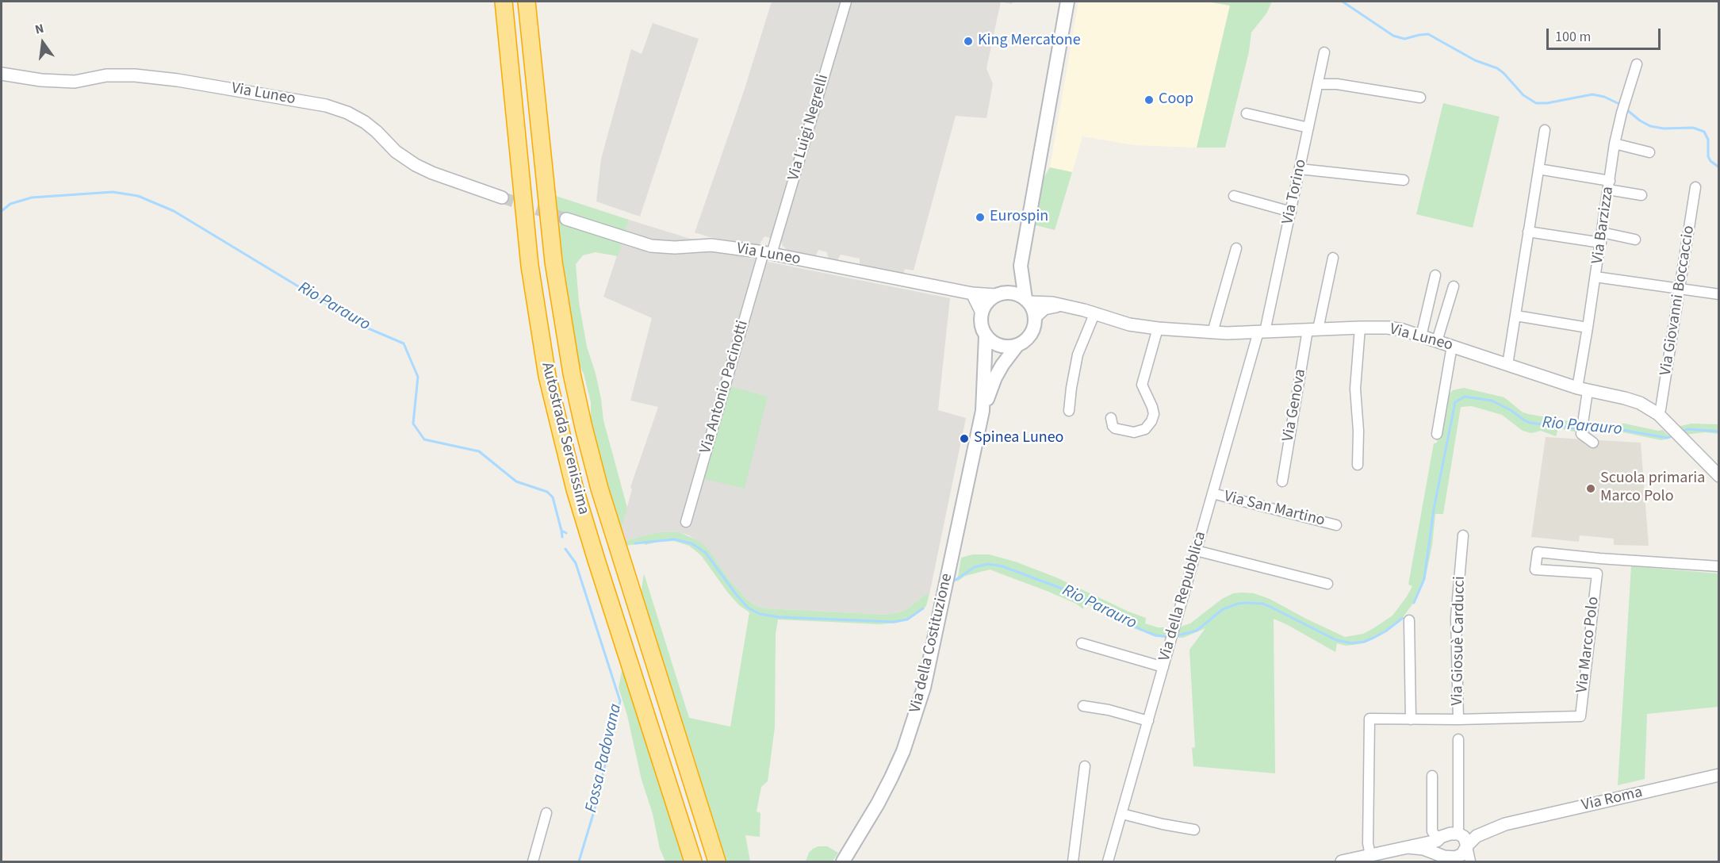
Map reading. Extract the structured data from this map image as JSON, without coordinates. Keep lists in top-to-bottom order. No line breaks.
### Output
{"streets":{"highway":["Autostrada Serenissima"],"main road":["Via della Costituzione"],"street":["Via Luneo","Via Luigi Negrelli","Via Torino","Via Barzizza","Via Giovanni Boccaccio","Via Antonio Pacinotti","Via Genova","Via San Martino","Via della Repubblica","Via Giosuè Carducci","Via Marco Polo","Via Roma"]},"crossings":[["Via Luneo","Via Luigi Negrelli"],["Via Luneo","Via Torino"],["Via Luneo","Via Barzizza"],["Via Luneo","Via Giovanni Boccaccio"],["Via Luneo","Via Antonio Pacinotti"],["Via Luneo","Via Genova"],["Via Luneo","Via della Repubblica"],["Via Luneo","Via della Costituzione"],["Via Luigi Negrelli","Via Antonio Pacinotti"],["Via Torino","Via della Repubblica"],["Via San Martino","Via della Repubblica"],["Via Giosuè Carducci","Via Marco Polo"],["Via Giosuè Carducci","Via Roma"]],"water":["Rio Parauro","Fossa Padovana"],"places":["King Mercatone","Coop","Eurospin","Spinea Luneo","Scuola primaria Marco Polo"],"scale_bar":"100 m","north":"top"}
